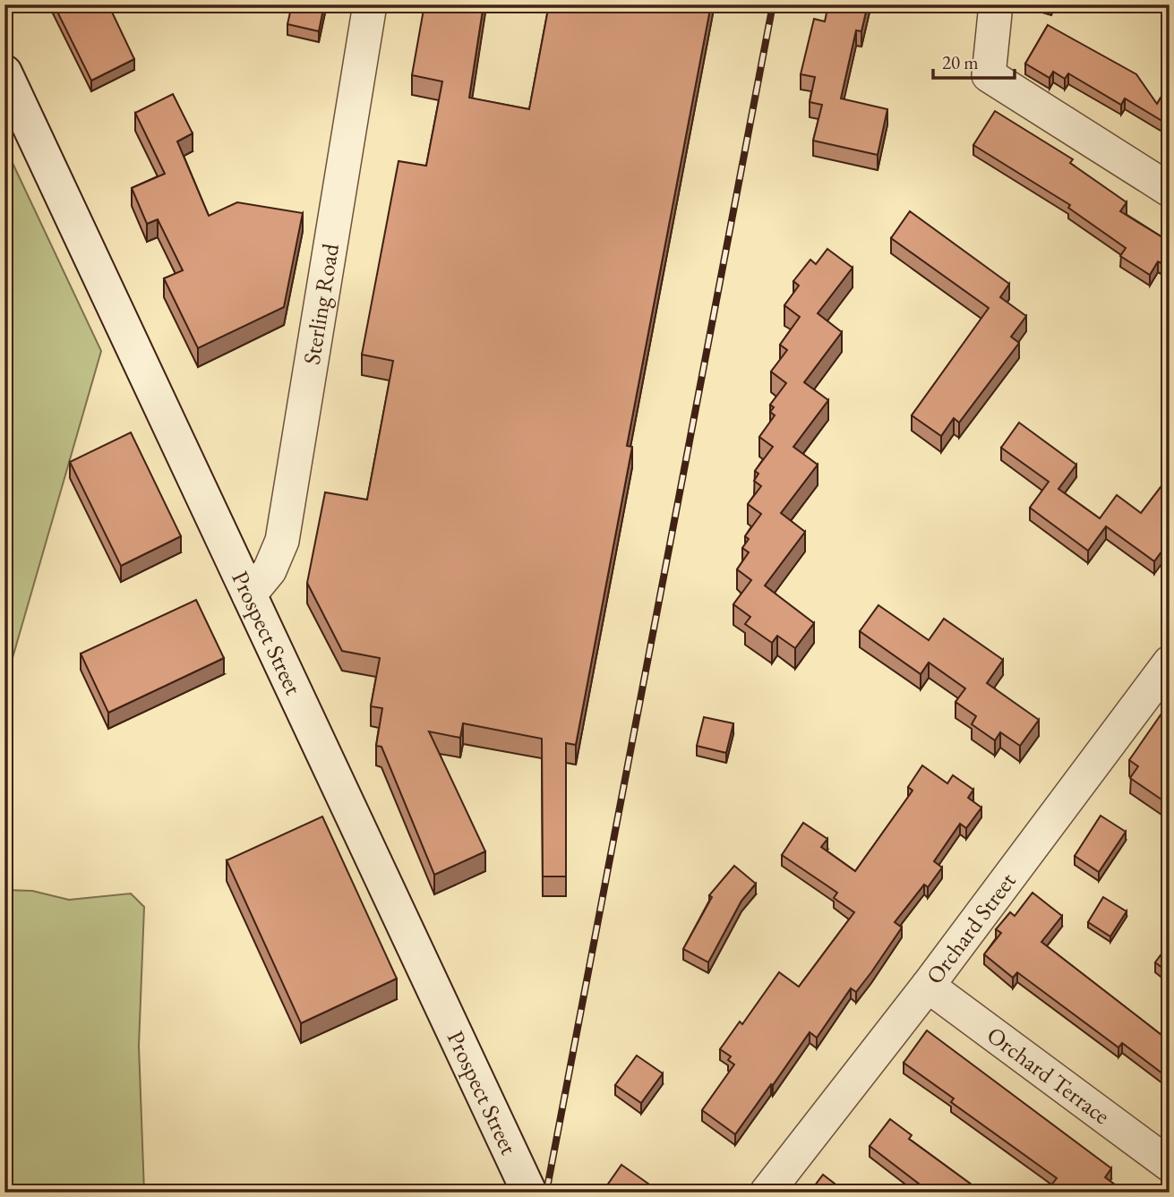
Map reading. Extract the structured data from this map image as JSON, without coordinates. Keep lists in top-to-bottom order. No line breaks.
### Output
{"streets":{"main road":["Prospect Street"],"street":["Sterling Road","Orchard Street","Orchard Terrace"]},"crossings":[["Sterling Road","Prospect Street"],["Orchard Street","Orchard Terrace"]],"scale_bar":"20 m"}
